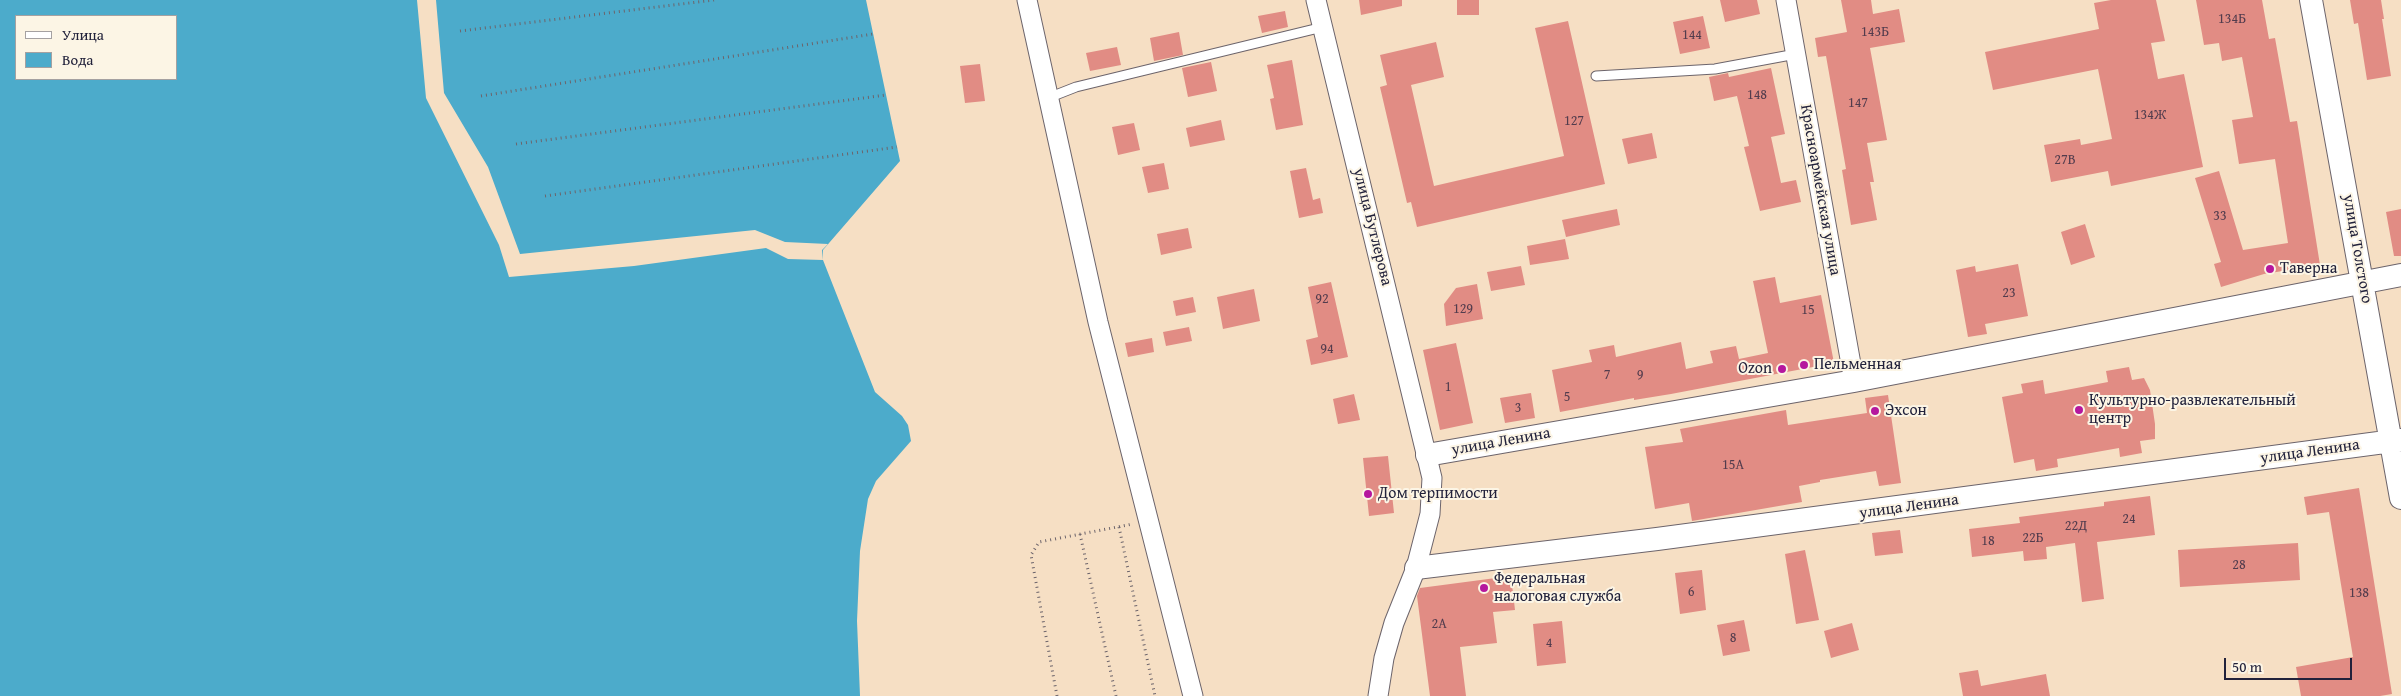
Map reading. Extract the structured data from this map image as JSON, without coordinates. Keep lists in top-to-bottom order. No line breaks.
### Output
{"streets":{"street":["Красноармейская улица","улица Бутлерова","улица Толстого","улица Ленина"]},"crossings":[["Красноармейская улица","улица Ленина"],["улица Бутлерова","улица Ленина"],["улица Толстого","улица Ленина"]],"places":["Таверна","Пельменная","Ozon","Культурно-развлекательный центр","Эхсон","Дом терпимости","Федеральная налоговая служба"],"house_numbers":["134Б","143Б","144","148","147","134Ж","127","27В","33","23","92","129","15","94","7","9","1","5","3","15А","24","22Д","22Б","18","28","6","138","2А","8","4"],"legend":["Улица","Вода"],"scale_bar":"50 m"}
